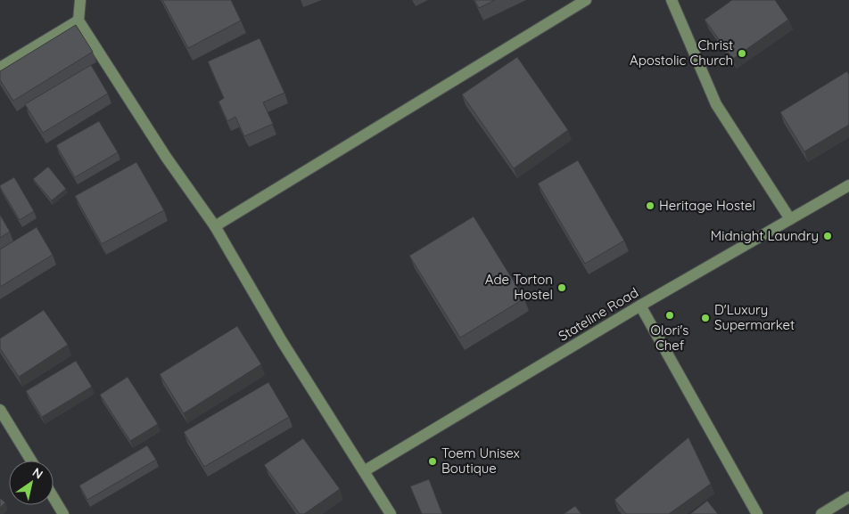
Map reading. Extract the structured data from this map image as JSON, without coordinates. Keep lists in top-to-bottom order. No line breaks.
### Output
{"streets":{"street":["Stateline Road"]},"places":["Christ Apostolic Church","Heritage Hostel","Midnight Laundry","Ade Torton Hostel","Olori's Chef","D'Luxury Supermarket","Toem Unisex Boutique"],"north":"top right"}
